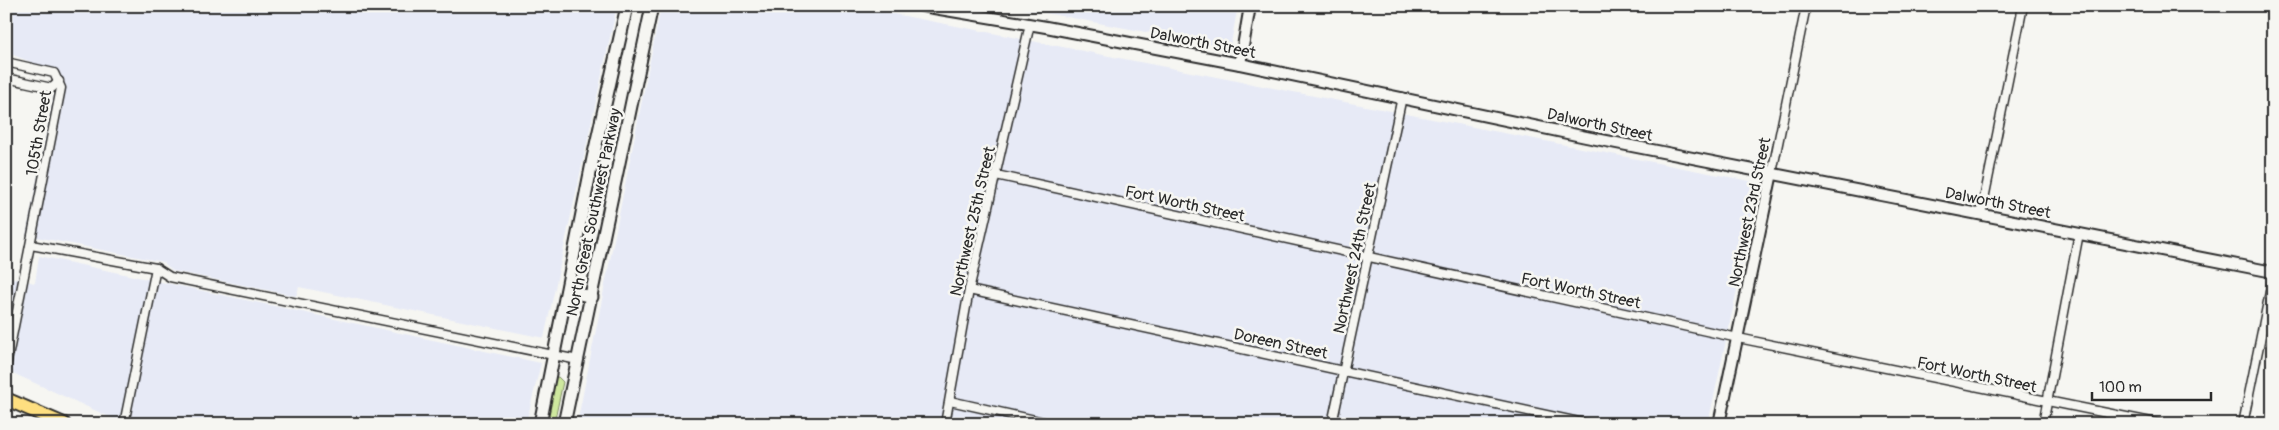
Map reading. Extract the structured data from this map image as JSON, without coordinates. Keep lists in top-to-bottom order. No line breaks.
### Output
{"streets":{"main road":["North Great Southwest Parkway"],"street":["Dalworth Street","105th Street","Fort Worth Street","Northwest 23rd Street","Northwest 25th Street","Northwest 24th Street","Doreen Street"]},"crossings":[["Dalworth Street","Northwest 23rd Street"],["Dalworth Street","Northwest 25th Street"],["Dalworth Street","Northwest 24th Street"],["Fort Worth Street","Northwest 23rd Street"],["Fort Worth Street","Northwest 25th Street"],["Fort Worth Street","Northwest 24th Street"],["Northwest 25th Street","Doreen Street"],["Northwest 24th Street","Doreen Street"]],"scale_bar":"100 m"}
